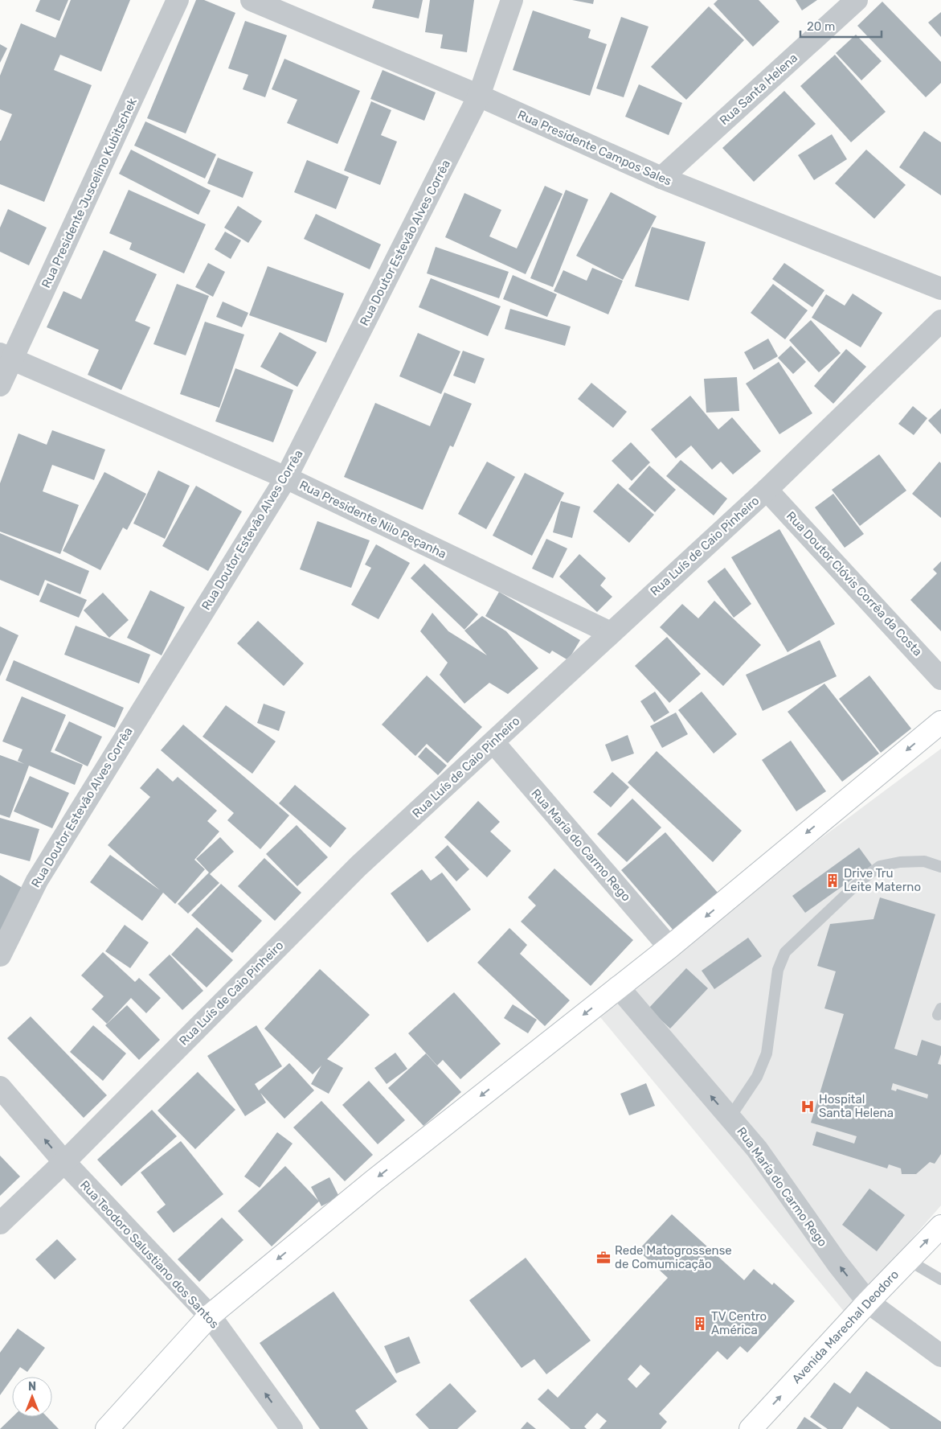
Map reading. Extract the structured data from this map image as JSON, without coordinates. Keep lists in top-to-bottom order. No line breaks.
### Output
{"streets":{"main road":["Avenida Marechal Deodoro"],"street":["Rua Santa Helena","Rua Presidente Campos Sales","Rua Presidente Juscelino Kubitschek","Rua Doutor Estevão Alves Corrêa","Rua Presidente Nilo Peçanha","Rua Luís de Caio Pinheiro","Rua Doutor Clóvis Corrêa da Costa","Rua María do Carmo Rego","Rua Teodoro Salustiano dos Santos"]},"crossings":[["Rua Santa Helena","Rua Presidente Campos Sales"],["Rua Presidente Campos Sales","Rua Doutor Estevão Alves Corrêa"],["Rua Presidente Juscelino Kubitschek","Rua Presidente Nilo Peçanha"],["Rua Doutor Estevão Alves Corrêa","Rua Presidente Nilo Peçanha"],["Rua Presidente Nilo Peçanha","Rua Luís de Caio Pinheiro"],["Rua Luís de Caio Pinheiro","Rua Doutor Clóvis Corrêa da Costa"],["Rua Luís de Caio Pinheiro","Rua María do Carmo Rego"],["Rua Luís de Caio Pinheiro","Rua Teodoro Salustiano dos Santos"],["Rua María do Carmo Rego","Avenida Marechal Deodoro"]],"one_way":["Rua María do Carmo Rego","Rua Teodoro Salustiano dos Santos","Avenida Marechal Deodoro"],"places":{"building":["Drive Tru Leite Materno","TV Centro América"],"hospital":["Hospital Santa Helena"],"office":["Rede Matogrossense de Comumicação"]},"scale_bar":"20 m","north":"top"}
